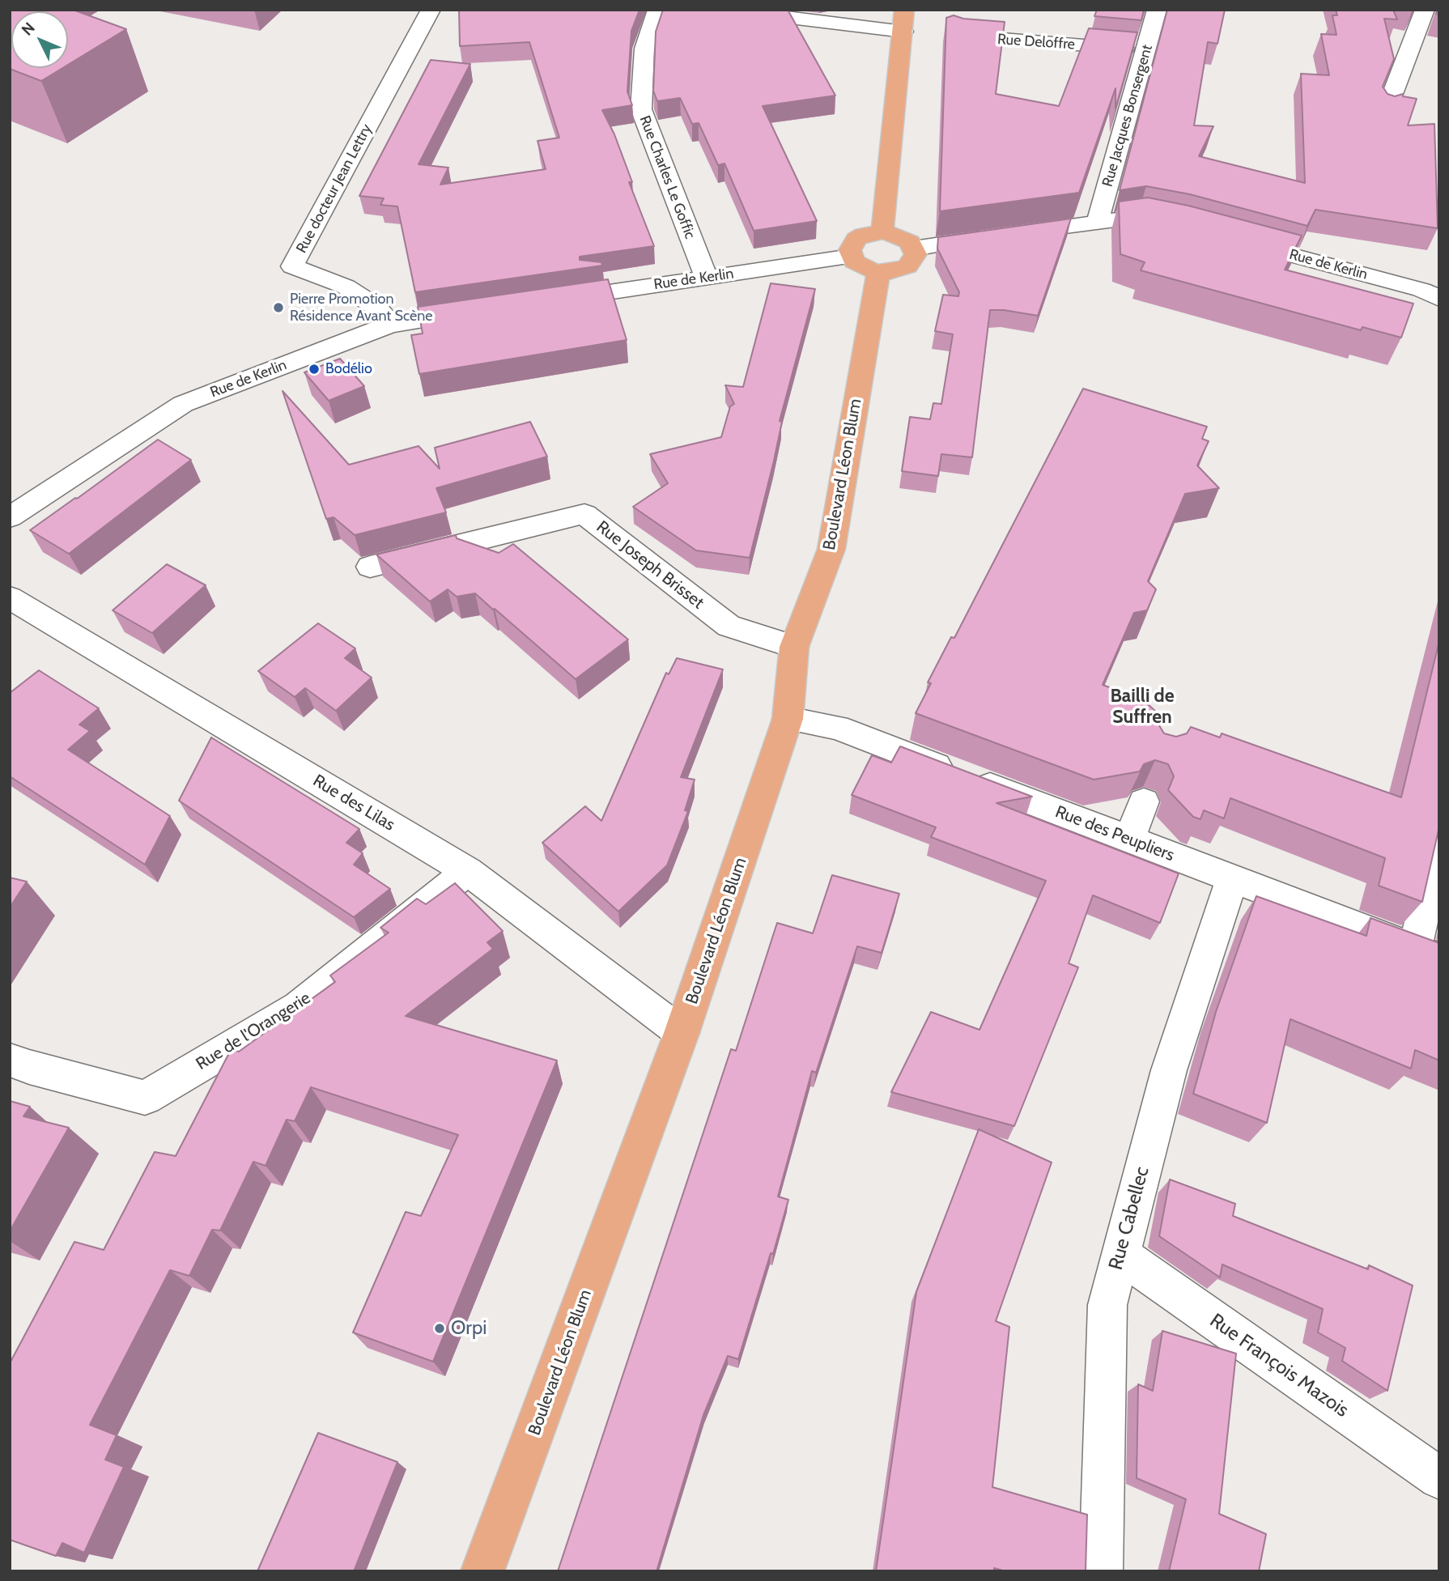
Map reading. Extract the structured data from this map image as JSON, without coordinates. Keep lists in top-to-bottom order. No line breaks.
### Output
{"streets":{"main road":["Boulevard Léon Blum"],"street":["Rue Deloffre","Rue Jacques Bonsergent","Rue Charles Le Goffic","Rue docteur Jean Lettry","Rue de Kerlin","Rue Joseph Brisset","Rue des Lilas","Rue des Peupliers","Rue de l'Orangerie","Rue Cabellec","Rue François Mazois"]},"crossings":[["Rue Deloffre","Rue Jacques Bonsergent"],["Rue Charles Le Goffic","Rue de Kerlin"],["Rue docteur Jean Lettry","Rue de Kerlin"],["Rue de Kerlin","Boulevard Léon Blum"],["Boulevard Léon Blum","Rue Joseph Brisset"],["Boulevard Léon Blum","Rue des Lilas"],["Boulevard Léon Blum","Rue des Peupliers"],["Rue des Lilas","Rue de l'Orangerie"],["Rue des Peupliers","Rue Cabellec"],["Rue Cabellec","Rue François Mazois"]],"districts":["Bailli de Suffren"],"places":["Pierre Promotion Résidence Avant Scène","Bodélio","Orpi"],"north":"top left"}
